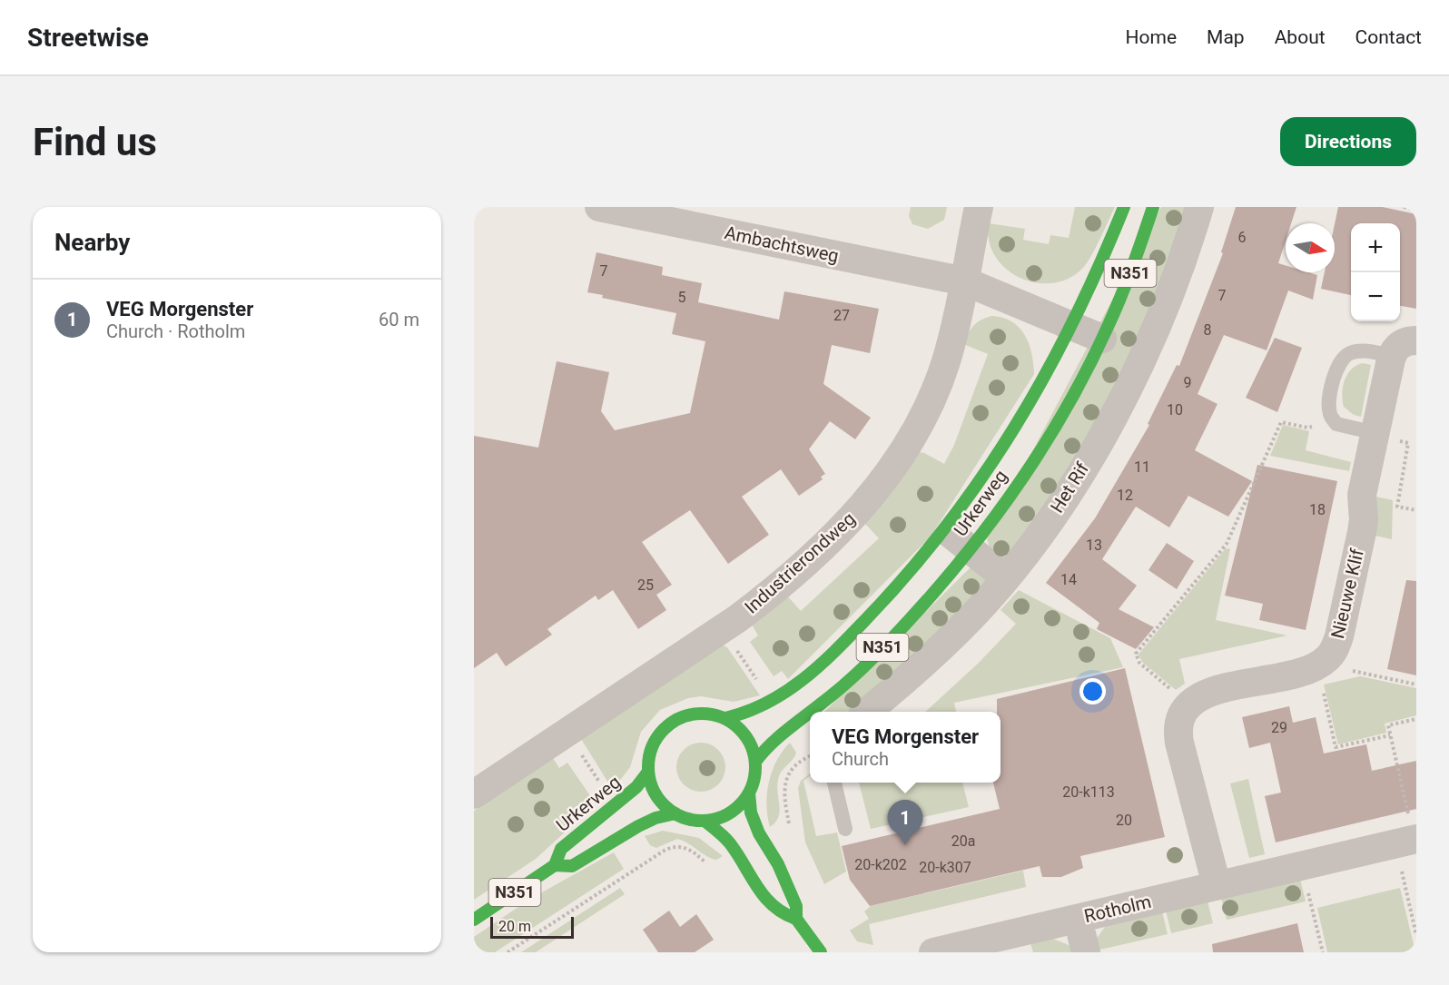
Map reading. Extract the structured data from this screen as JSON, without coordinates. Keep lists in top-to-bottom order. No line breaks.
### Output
{"streets":{"main road":["N351","Urkerweg"],"street":["Ambachtsweg","Het Rif","Industrierondweg","Nieuwe Klif","Rotholm"]},"crossings":[["Ambachtsweg","Industrierondweg"],["N351","Urkerweg"]],"house_numbers":["6","7","7","5","27","8","9","10","11","12","18","13","14","25","29","20-k113","20","20a","20-k202","20-k307"],"scale_bar":"20 m","north":"right","page":{"header":"Streetwise","nav":["Home","Map","About","Contact"],"buttons":"Directions","title":"Find us","heading":"Nearby","map_buttons":["+","−"],"list":[{"mark":"1","name":"VEG Morgenster","note":"Church · Rotholm","value":"60 m"}],"popup":["VEG Morgenster","Church"],"pins":"1","scale":"20 m"}}
